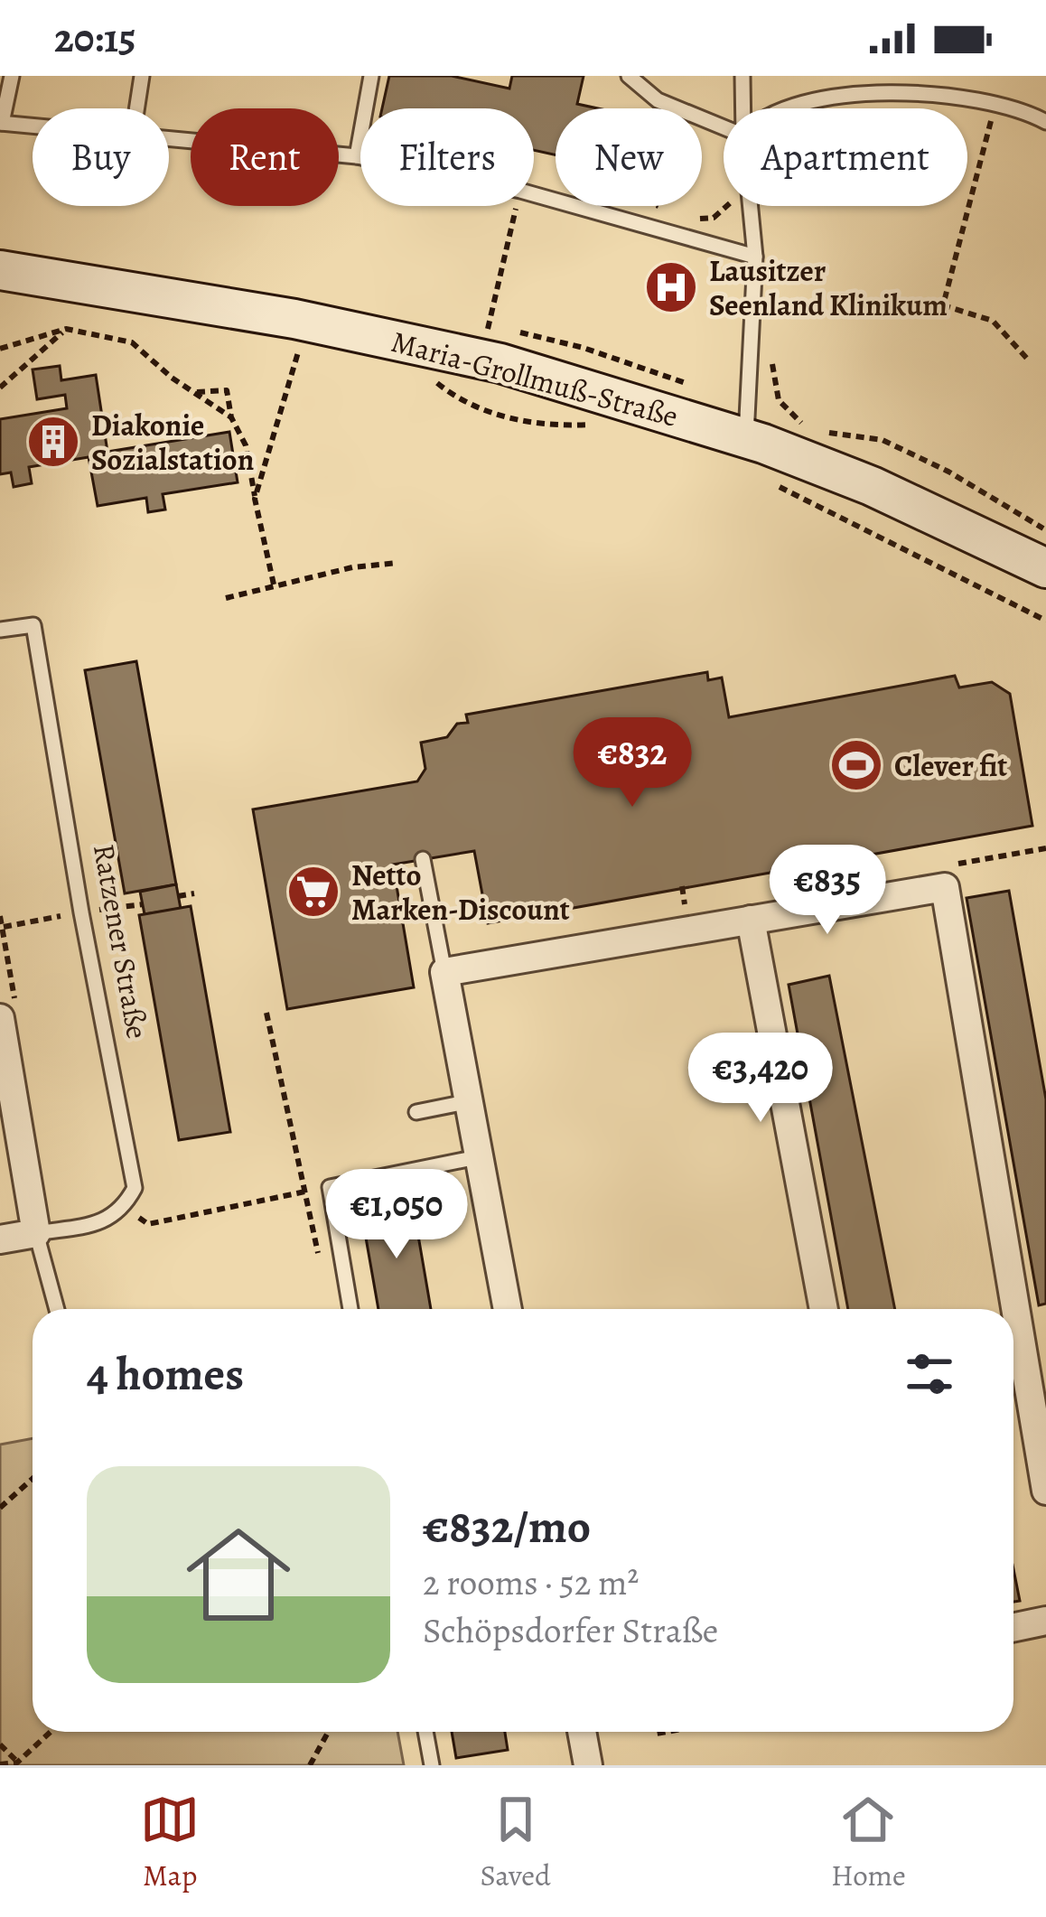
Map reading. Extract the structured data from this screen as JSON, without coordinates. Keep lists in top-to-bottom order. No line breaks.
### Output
{"streets":{"street":["Maria-Grollmuß-Straße"],"lane":["Ratzener Straße"]},"places":{"hospital":["Lausitzer Seenland Klinikum"],"building":["Diakonie Sozialstation"],"sports":["Clever fit"],"supermarket":["Netto Marken-Discount"]},"page":{"status":"20:15","chip":["Buy","Rent","Filters","New","Apartment"],"price":["€832","€835","€3,420","€1,050"],"heading":"4 homes","list":[{"name":"€832/mo","note":"2 rooms · 52 m² · Schöpsdorfer Straße"}],"tabs":["Map","Saved","Home"]}}
